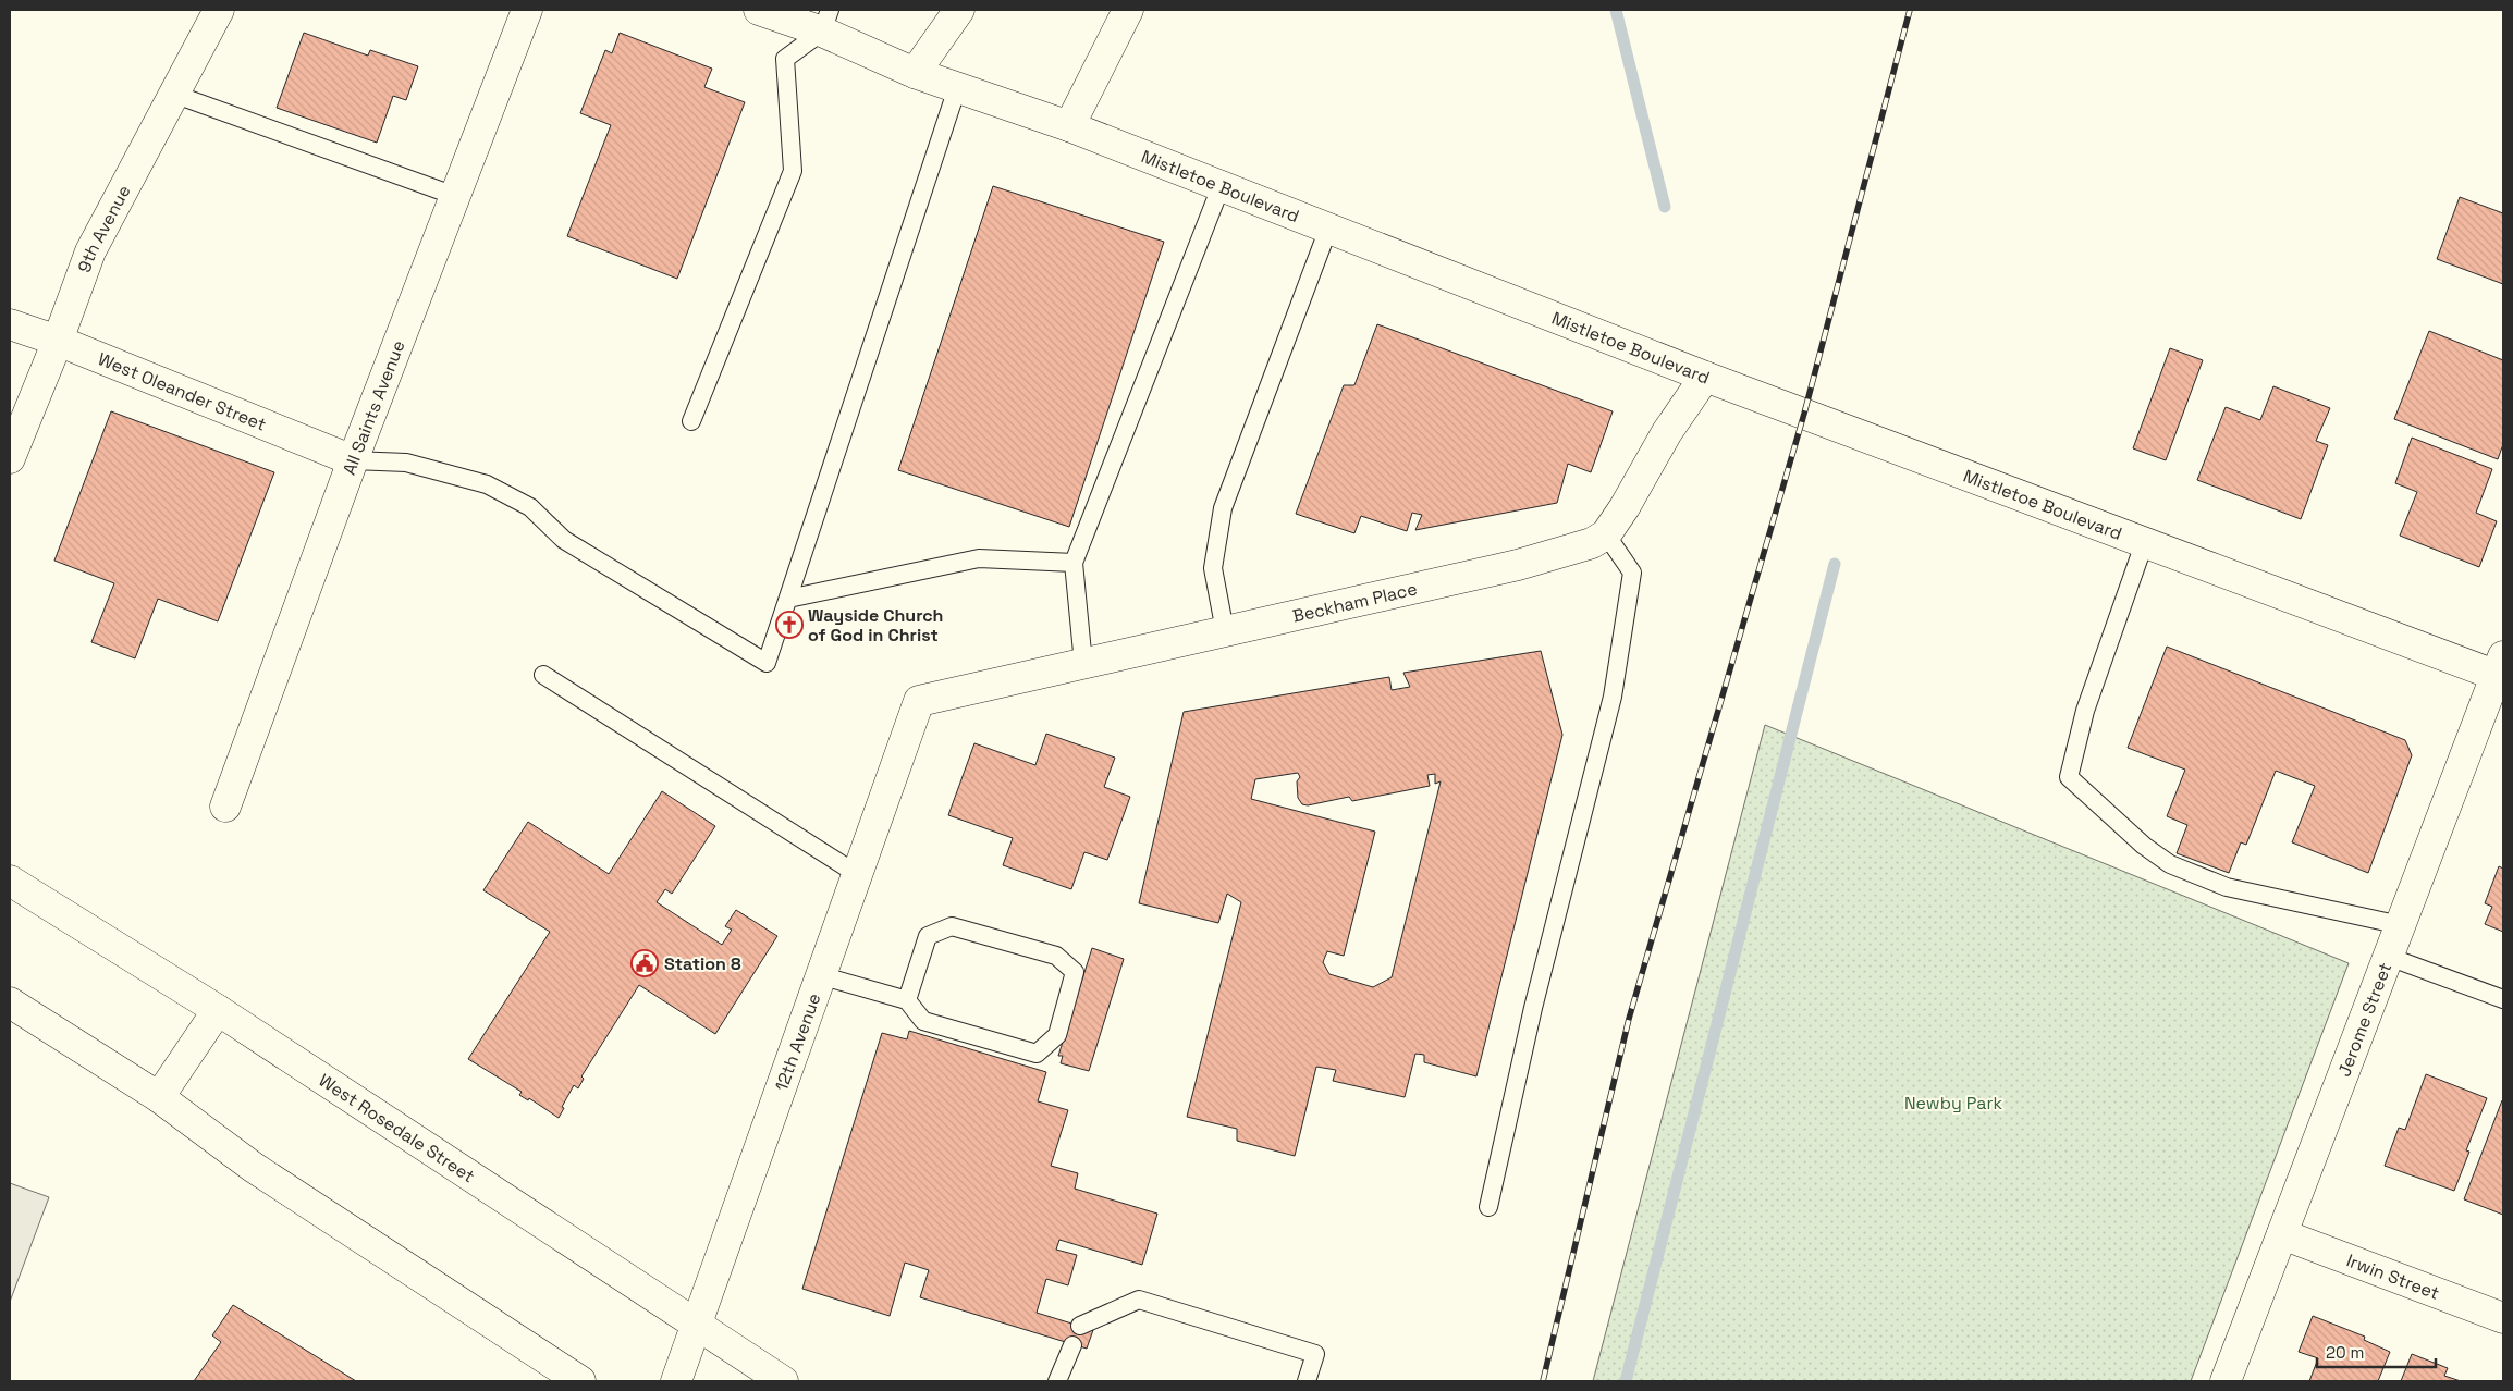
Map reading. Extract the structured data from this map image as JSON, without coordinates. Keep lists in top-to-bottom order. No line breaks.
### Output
{"streets":{"street":["Mistletoe Boulevard","9th Avenue","West Oleander Street","All Saints Avenue","Beckham Place","Jerome Street","12th Avenue","West Rosedale Street","Irwin Street"]},"crossings":[["Mistletoe Boulevard","Jerome Street"],["9th Avenue","West Oleander Street"],["West Oleander Street","All Saints Avenue"],["Beckham Place","12th Avenue"],["Jerome Street","Irwin Street"],["12th Avenue","West Rosedale Street"]],"parks":["Newby Park"],"places":{"church":["Wayside Church of God in Christ"],"public building":["Station 8"]},"scale_bar":"20 m"}
